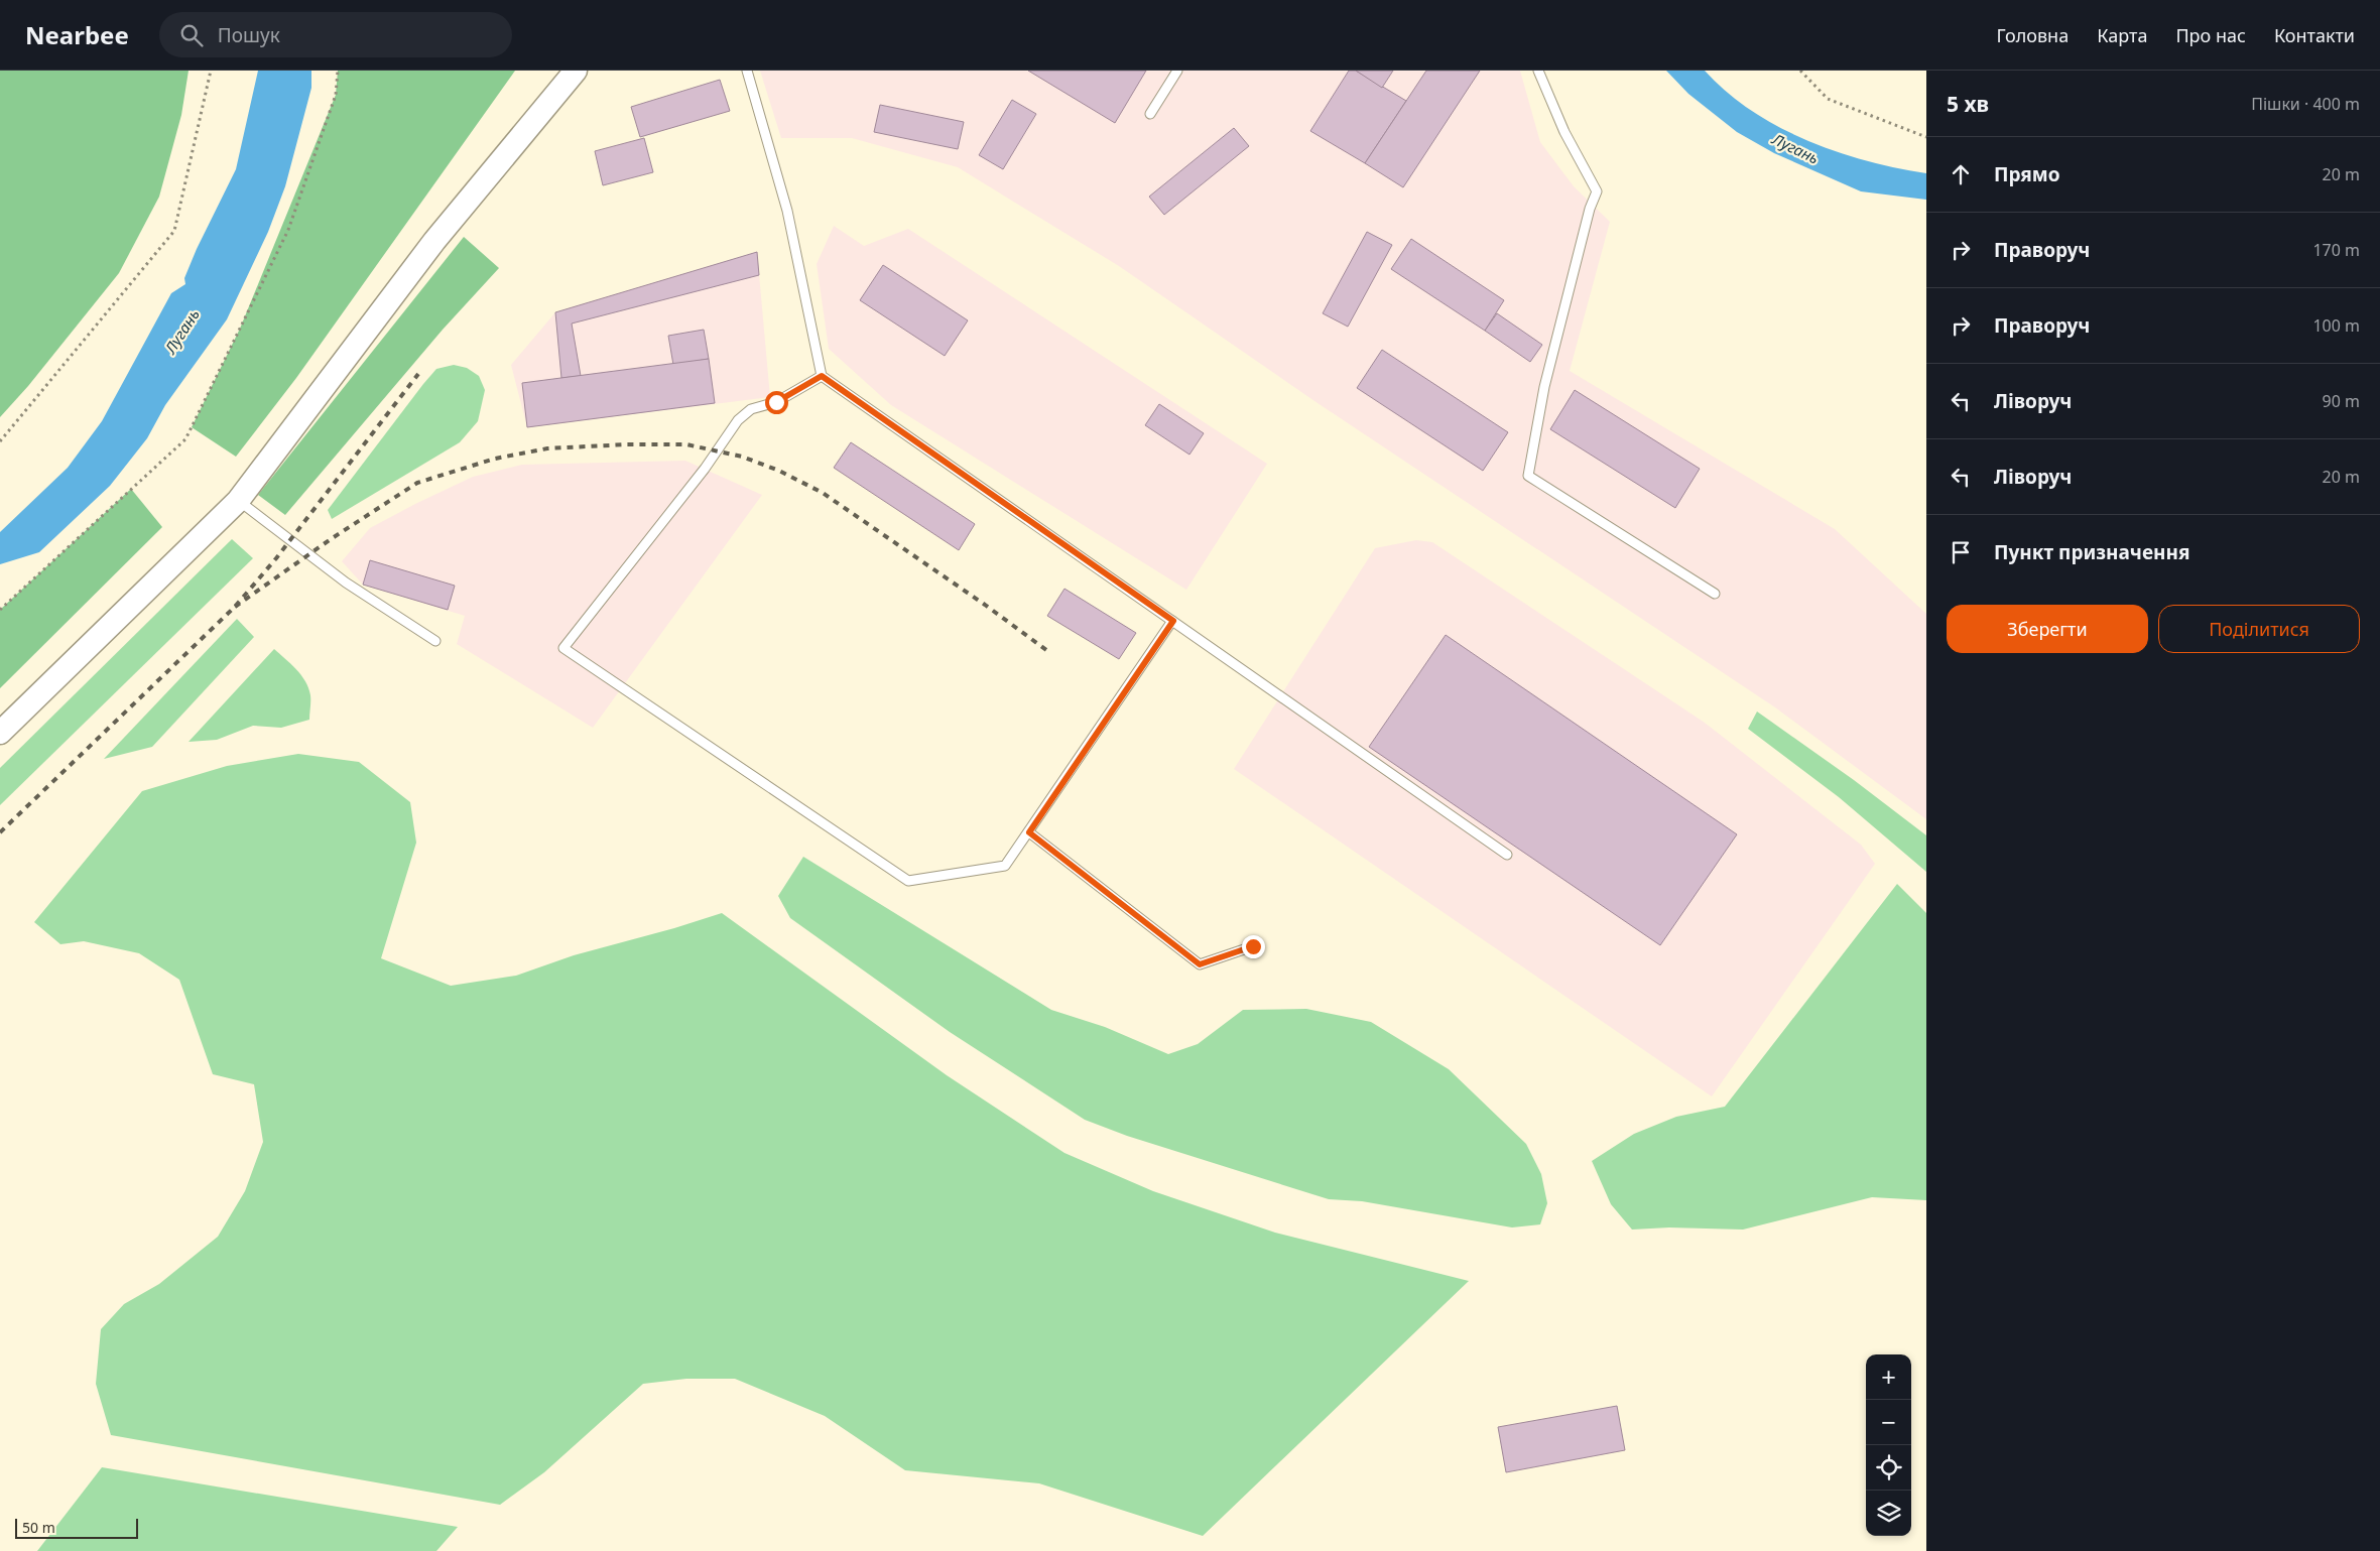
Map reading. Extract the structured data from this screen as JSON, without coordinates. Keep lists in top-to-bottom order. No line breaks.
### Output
{"water":["Лугань"],"scale_bar":"50 m","page":{"header":"Nearbee","search":"Пошук","nav":["Головна","Карта","Про нас","Контакти"],"heading":["5 хв","Пішки · 400 m"],"list":[["Прямо","20 m"],["Праворуч","170 m"],["Праворуч","100 m"],["Ліворуч","90 m"],["Ліворуч","20 m"],"Пункт призначення"],"buttons":["Зберегти","Поділитися"],"map_buttons":["+","−"],"scale":"50 m"}}
